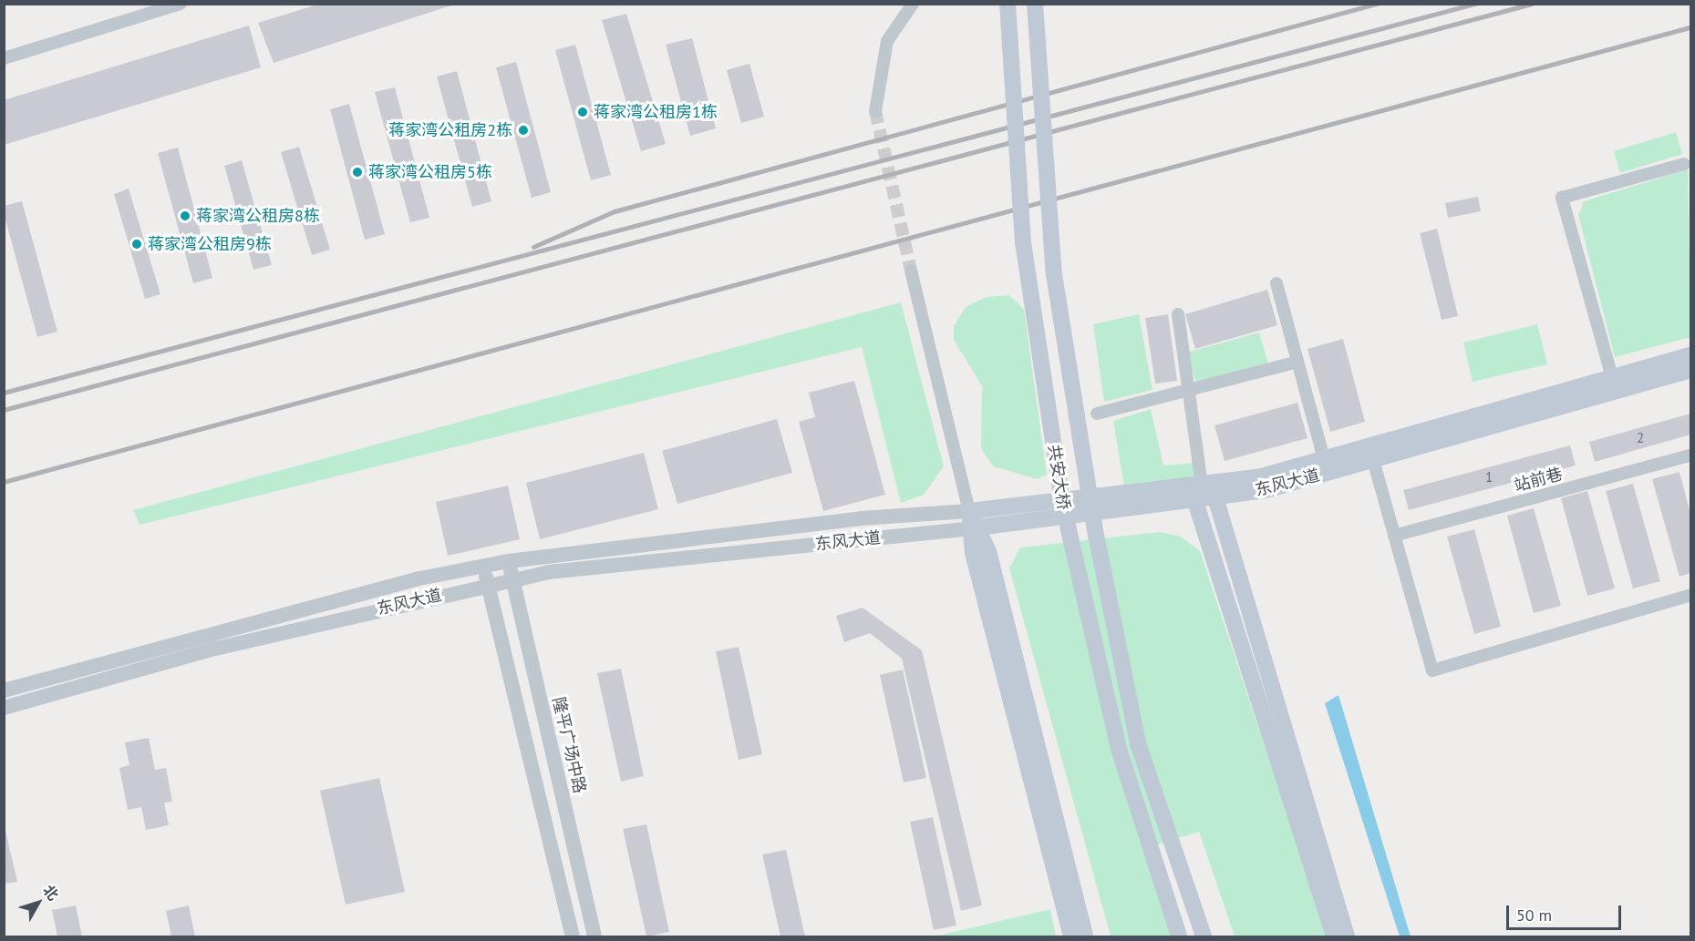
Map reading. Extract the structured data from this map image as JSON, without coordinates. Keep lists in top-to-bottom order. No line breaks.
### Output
{"streets":{"main road":["共安大桥","东风大道"],"street":["站前巷","隆平广场中路"]},"crossings":[["东风大道","隆平广场中路"]],"places":["蒋家湾公租房1栋","蒋家湾公租房2栋","蒋家湾公租房5栋","蒋家湾公租房8栋","蒋家湾公租房9栋"],"house_numbers":["2","1"],"scale_bar":"50 m","north":"top right"}
